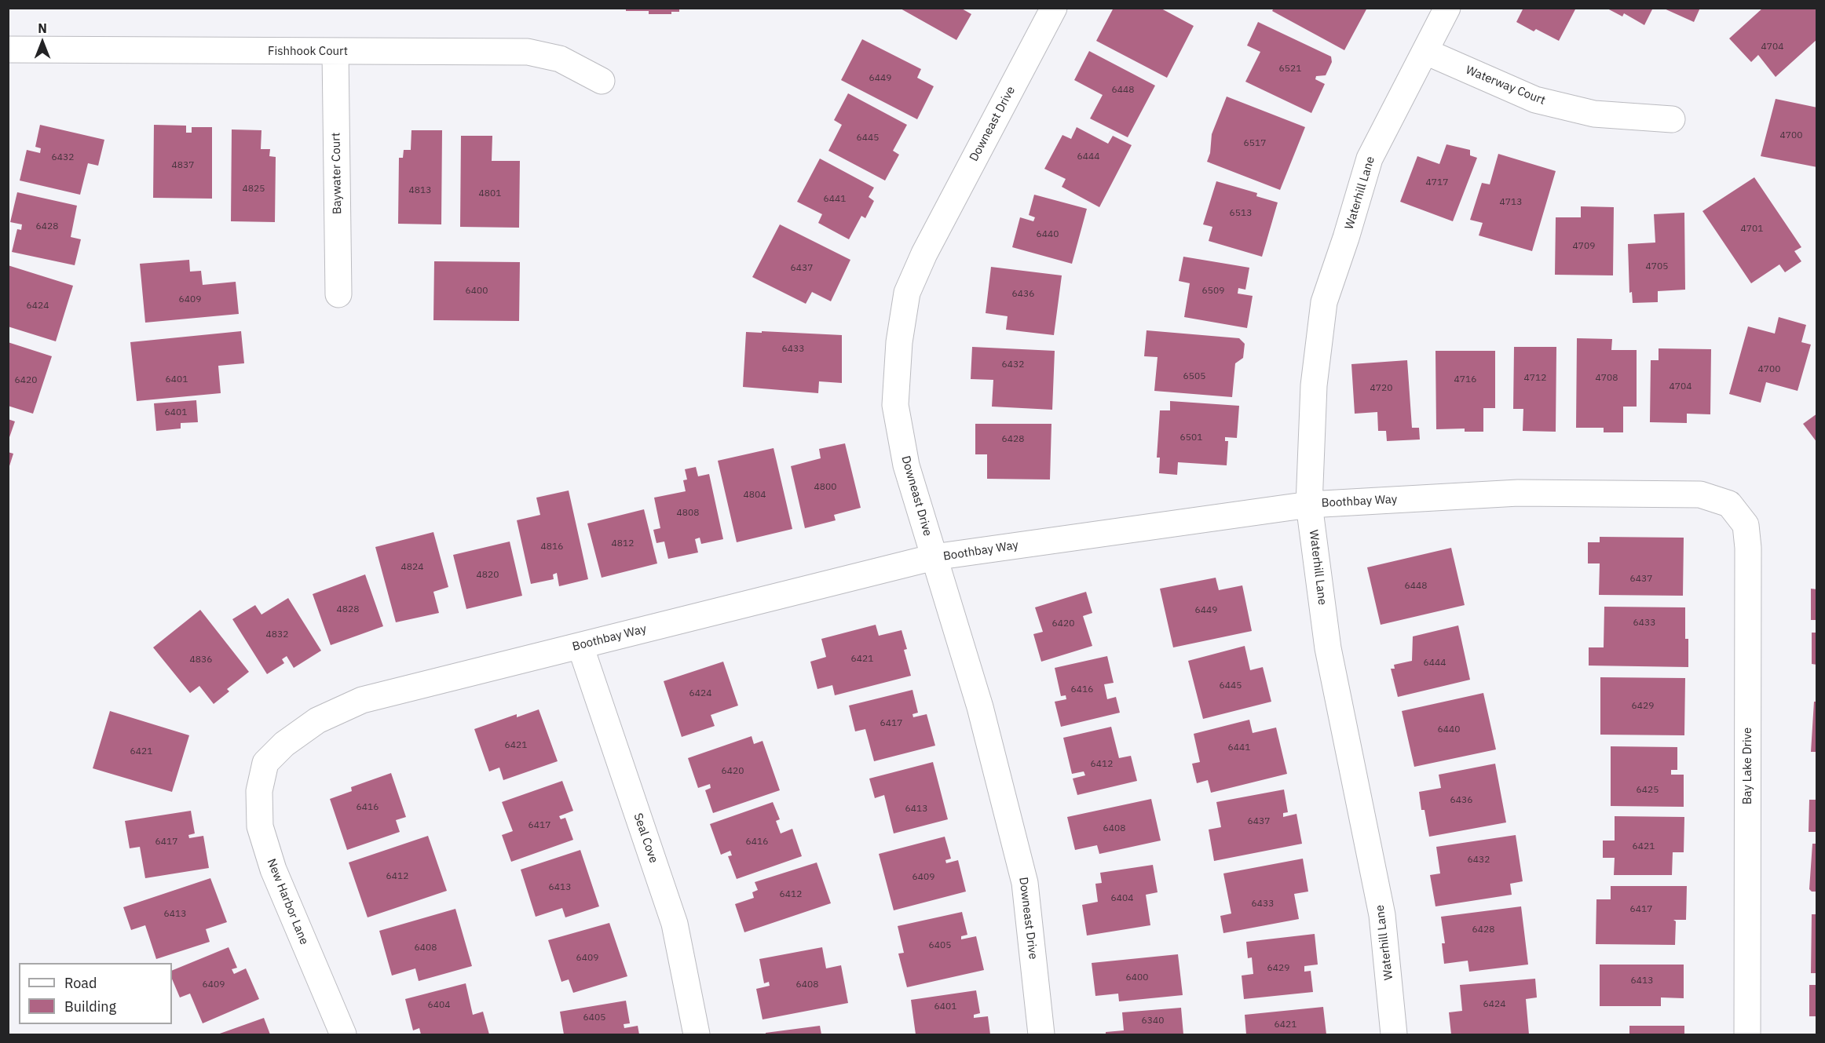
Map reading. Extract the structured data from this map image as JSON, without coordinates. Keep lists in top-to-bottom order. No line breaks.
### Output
{"streets":{"street":["Fishhook Court","Waterway Court","Downeast Drive","Baywater Court","Waterhill Lane","Boothbay Way","Bay Lake Drive","Seal Cove","New Harbor Lane"]},"crossings":[["Fishhook Court","Baywater Court"],["Waterway Court","Waterhill Lane"],["Downeast Drive","Boothbay Way"],["Waterhill Lane","Boothbay Way"],["Boothbay Way","Bay Lake Drive"],["Boothbay Way","Seal Cove"],["Boothbay Way","New Harbor Lane"]],"house_numbers":["4704","6521","6449","6448","4700","6445","6517","6444","6432","4837","4717","4825","4813","4801","6441","4713","6513","6428","4701","6440","4709","4705","6437","6400","6509","6436","6409","6424","6433","6432","4700","6505","4712","4708","6401","4716","6420","4704","4720","6401","6501","6428","4800","4804","4808","4812","4816","4824","4820","6437","6448","4828","6449","6433","6420","4832","6421","4836","6444","6445","6416","6424","6429","6417","6440","6421","6441","6421","6412","6420","6425","6436","6416","6413","6437","6417","6408","6417","6416","6421","6432","6412","6409","6413","6412","6404","6433","6417","6413","6428","6405","6408","6409","6429","6400","6413","6409","6408","6424","6404","6401","6405","6340","6421"],"legend":["Road","Building"],"north":"top"}
